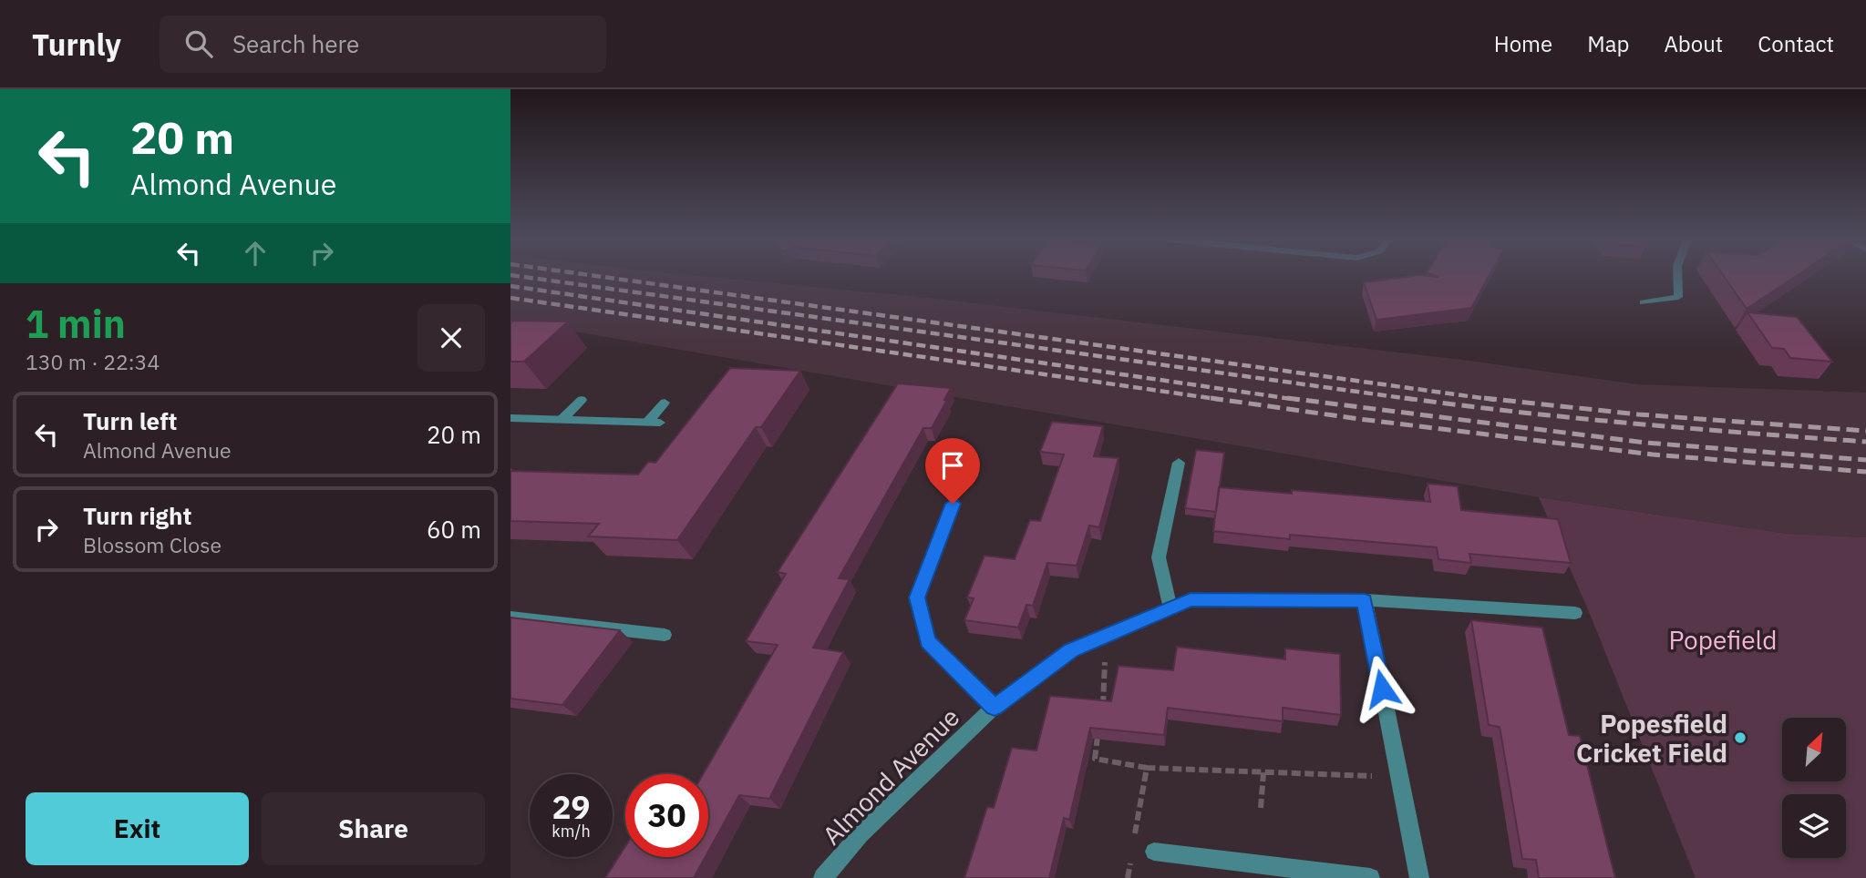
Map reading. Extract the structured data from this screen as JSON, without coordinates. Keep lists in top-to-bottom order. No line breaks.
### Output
{"streets":{"street":["Almond Avenue"]},"parks":["Popefield"],"places":["Popesfield Cricket Field"],"north":"top right","page":{"header":"Turnly","search":"Search here","nav":["Home","Map","About","Contact"],"turn":["20 m","Almond Avenue"],"heading":["1 min","130 m · 22:34"],"list":[{"name":"Turn left","note":"Almond Avenue","value":"20 m"},{"name":"Turn right","note":"Blossom Close","value":"60 m"}],"speed":"29 km/h","limit":"30","buttons":["Exit","Share"]}}
